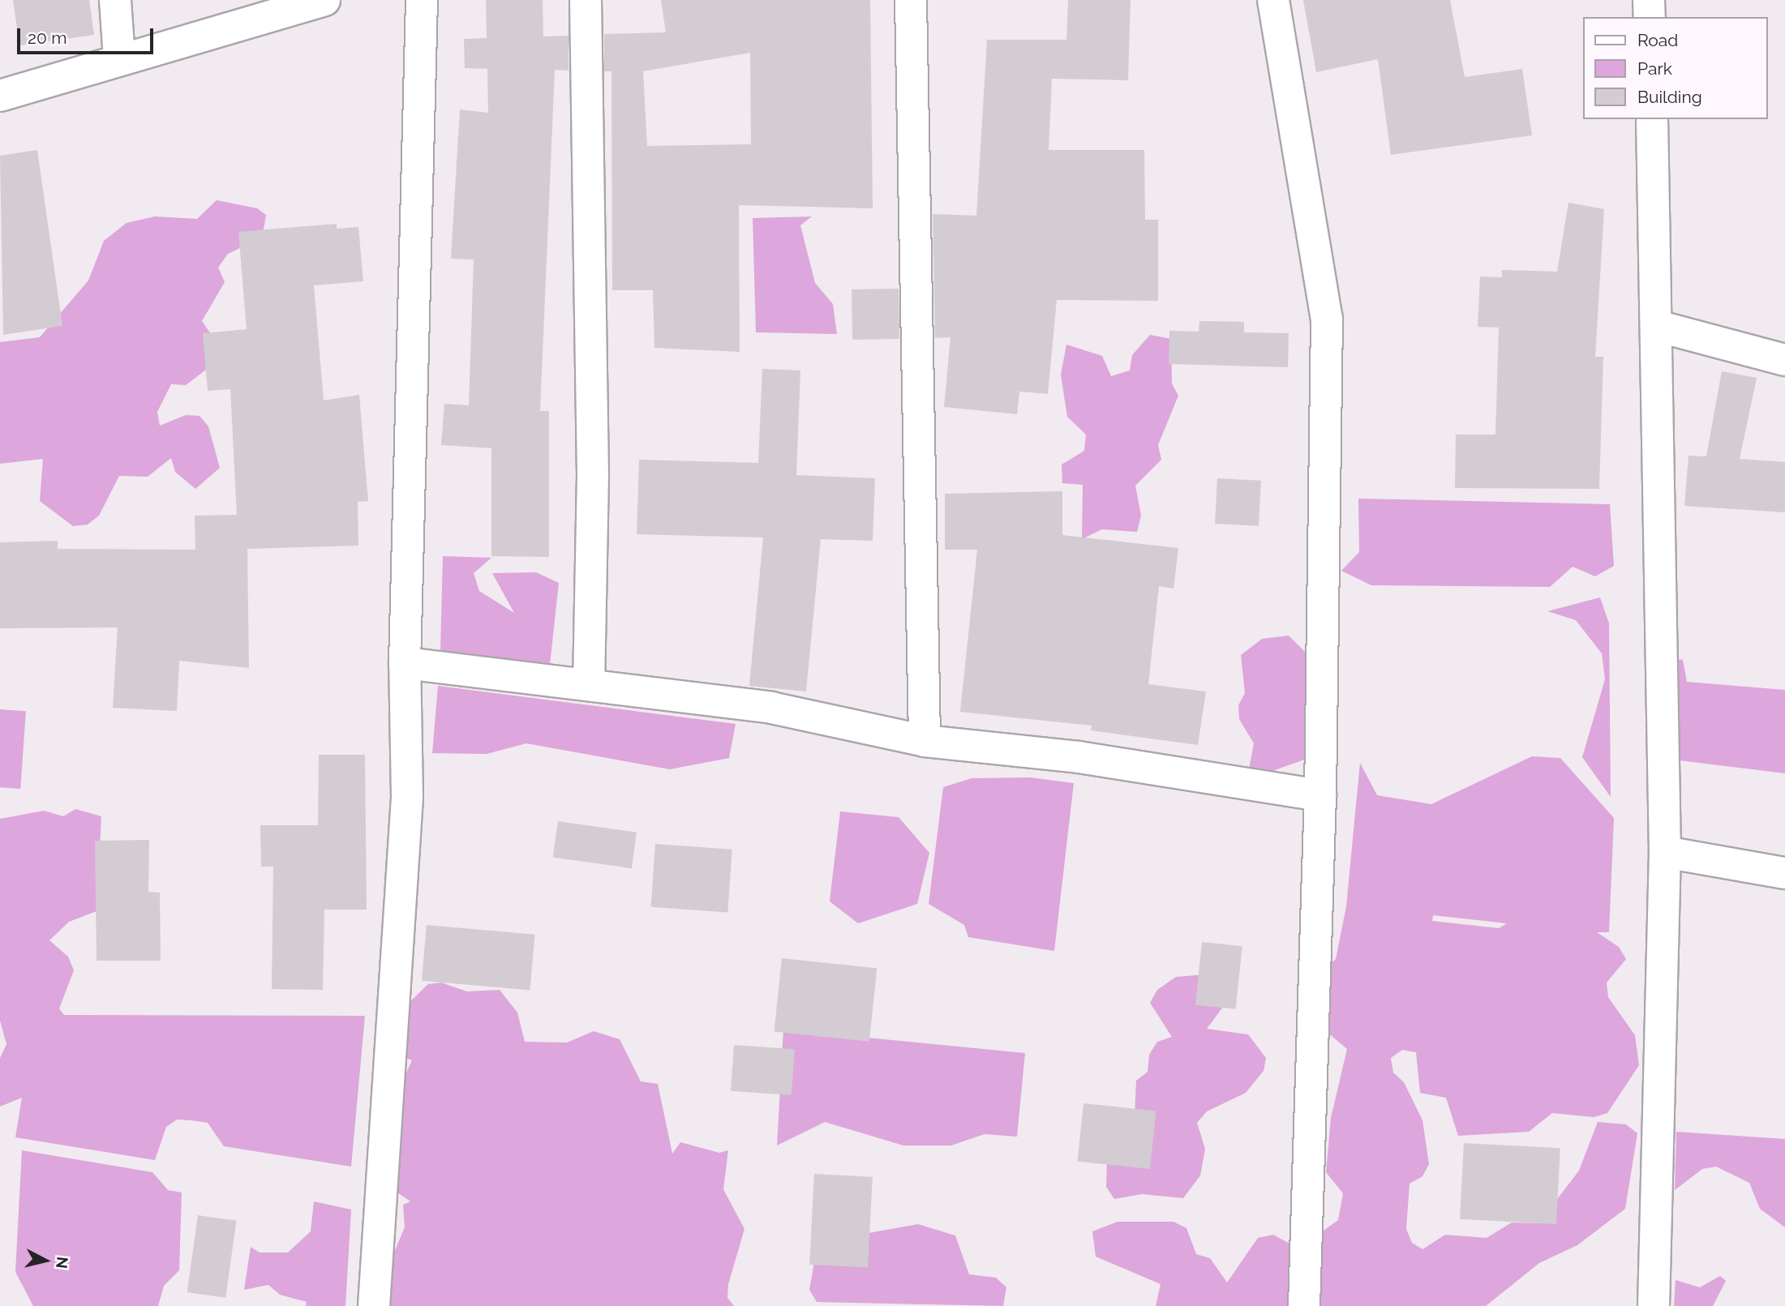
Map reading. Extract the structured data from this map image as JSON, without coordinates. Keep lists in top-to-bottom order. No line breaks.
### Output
{"legend":["Road","Park","Building"],"scale_bar":"20 m","north":"right"}
